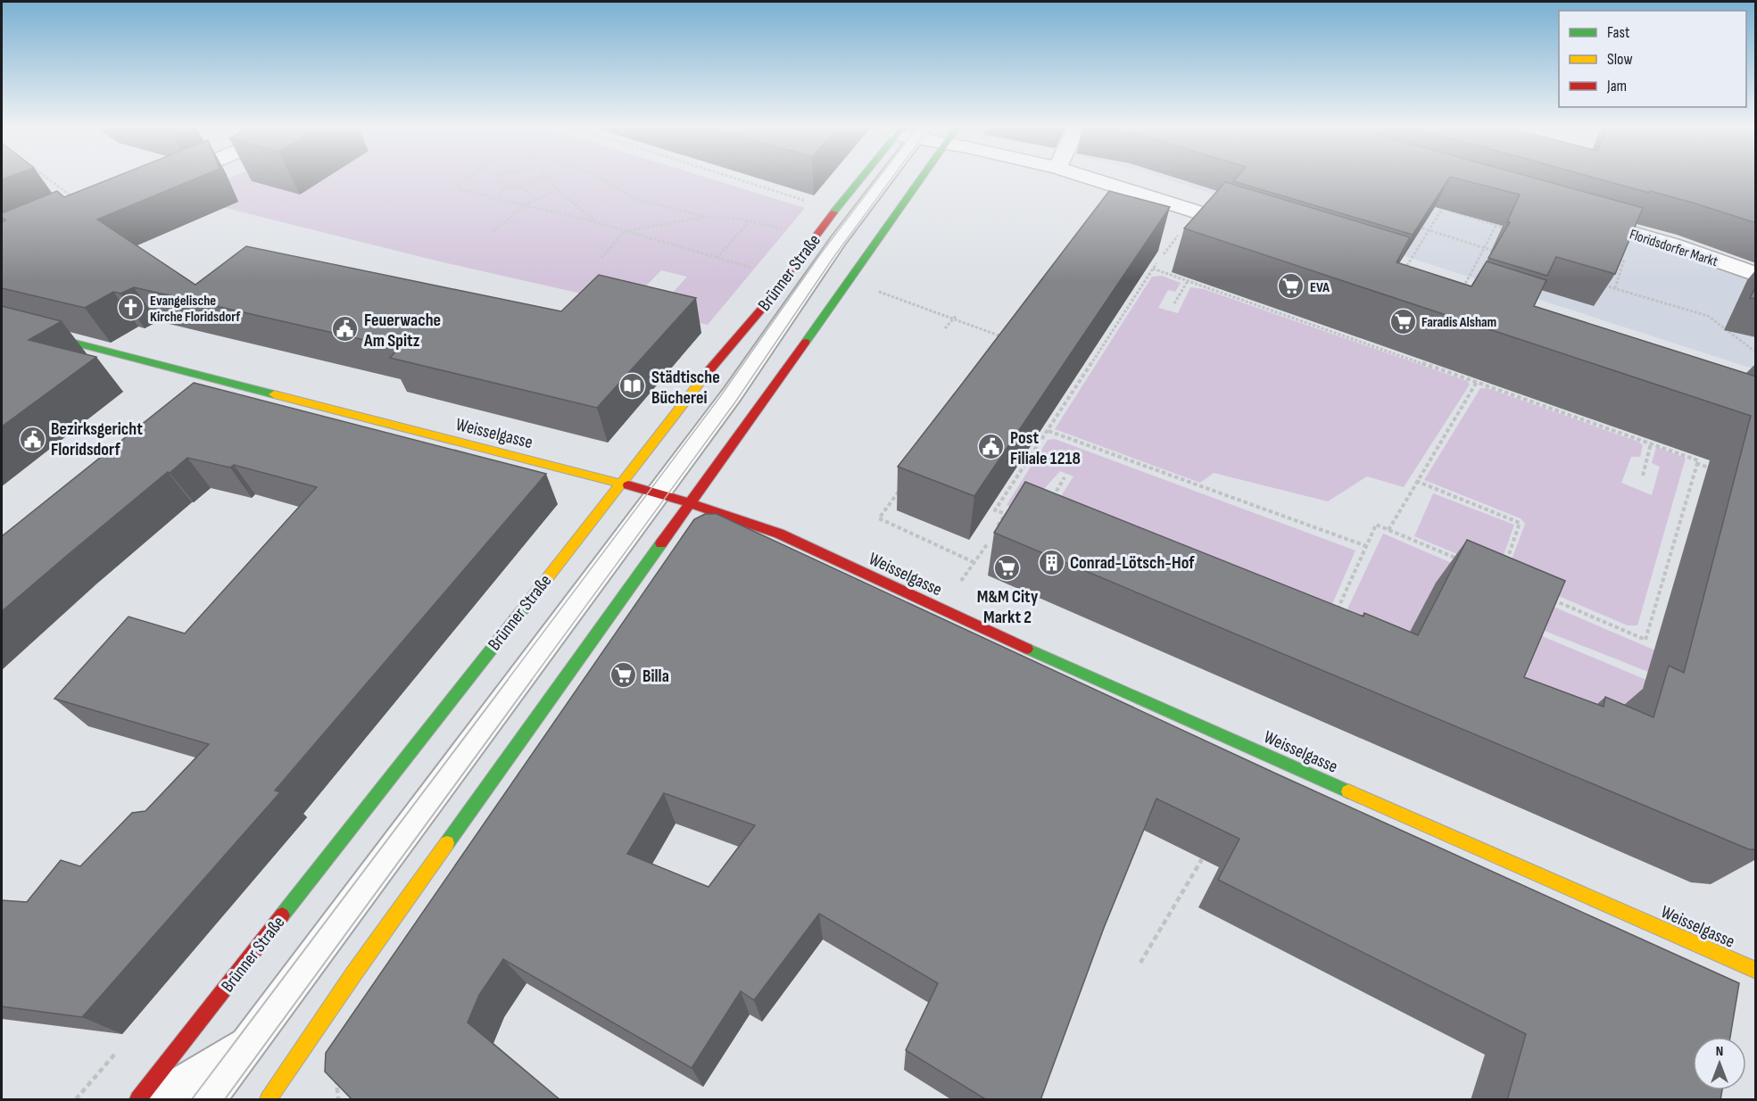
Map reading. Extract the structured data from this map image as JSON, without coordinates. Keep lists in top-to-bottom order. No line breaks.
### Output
{"streets":{"main road":["Brünner Straße","Weisselgasse"],"street":["Floridsdorfer Markt"]},"crossings":[["Brünner Straße","Weisselgasse"]],"places":{"supermarket":["EVA","Faradis Alsham","M&M City Markt 2","Billa"],"church":["Evangelische Kirche Floridsdorf"],"public building":["Feuerwache Am Spitz","Bezirksgericht Floridsdorf","Post Filiale 1218"],"library":["Städtische Bücherei"],"building":["Conrad-Lötsch-Hof"]},"legend":["Fast","Slow","Jam"],"north":"top"}
